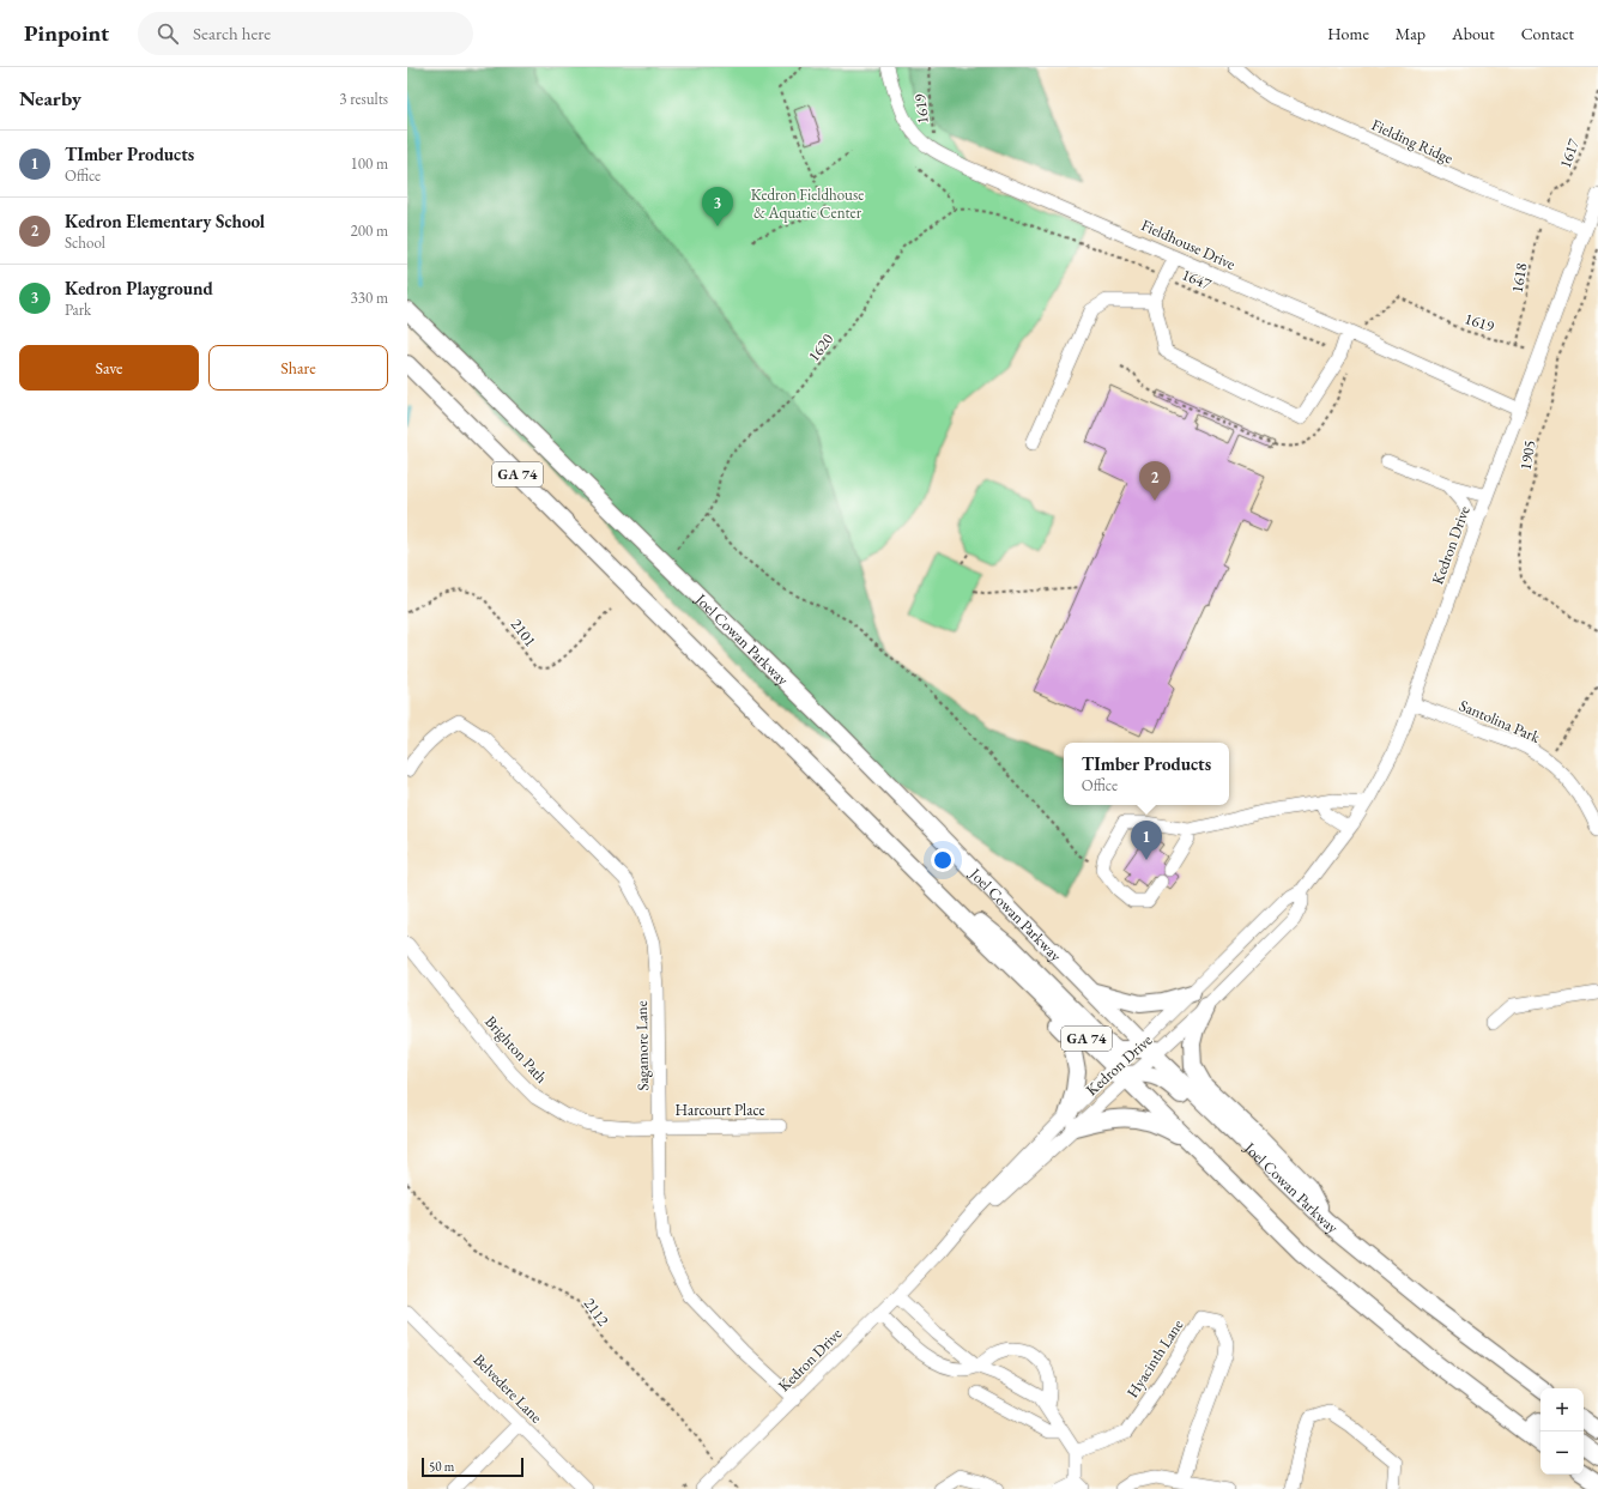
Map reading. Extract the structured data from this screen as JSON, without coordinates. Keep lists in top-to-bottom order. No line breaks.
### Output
{"streets":{"main road":["GA 74","Joel Cowan Parkway"],"street":["Fielding Ridge","Fieldhouse Drive","Kedron Drive","Santolina Park","Sagamore Lane","Brighton Path","Harcourt Place","Hyacinth Lane","Belvedere Lane"],"path":["1619","1617","1618","1647","1620","1905","2101","2112"]},"crossings":[["1619","Fieldhouse Drive"],["1619","1618"],["1619","1905"],["1619","Kedron Drive"],["Fielding Ridge","1617"],["Fielding Ridge","1618"],["Fielding Ridge","Kedron Drive"],["1617","1618"],["Fieldhouse Drive","Kedron Drive"],["1647","1620"],["GA 74","Kedron Drive"],["Kedron Drive","Joel Cowan Parkway"],["Kedron Drive","Santolina Park"],["Kedron Drive","Sagamore Lane"],["Kedron Drive","2112"],["Sagamore Lane","Brighton Path"],["Sagamore Lane","Harcourt Place"],["Brighton Path","Harcourt Place"]],"parks":["Kedron Fieldhouse & Aquatic Center"],"scale_bar":"50 m","page":{"header":"Pinpoint","search":"Search here","nav":["Home","Map","About","Contact"],"heading":["Nearby","3 results"],"list":[{"mark":"1","name":"TImber Products","note":"Office","value":"100 m"},{"mark":"2","name":"Kedron Elementary School","note":"School","value":"200 m"},{"mark":"3","name":"Kedron Playground","note":"Park","value":"330 m"}],"pins":["3","2","1"],"buttons":["Save","Share"],"popup":["TImber Products","Office"],"map_buttons":["+","−"],"scale":"50 m"}}
